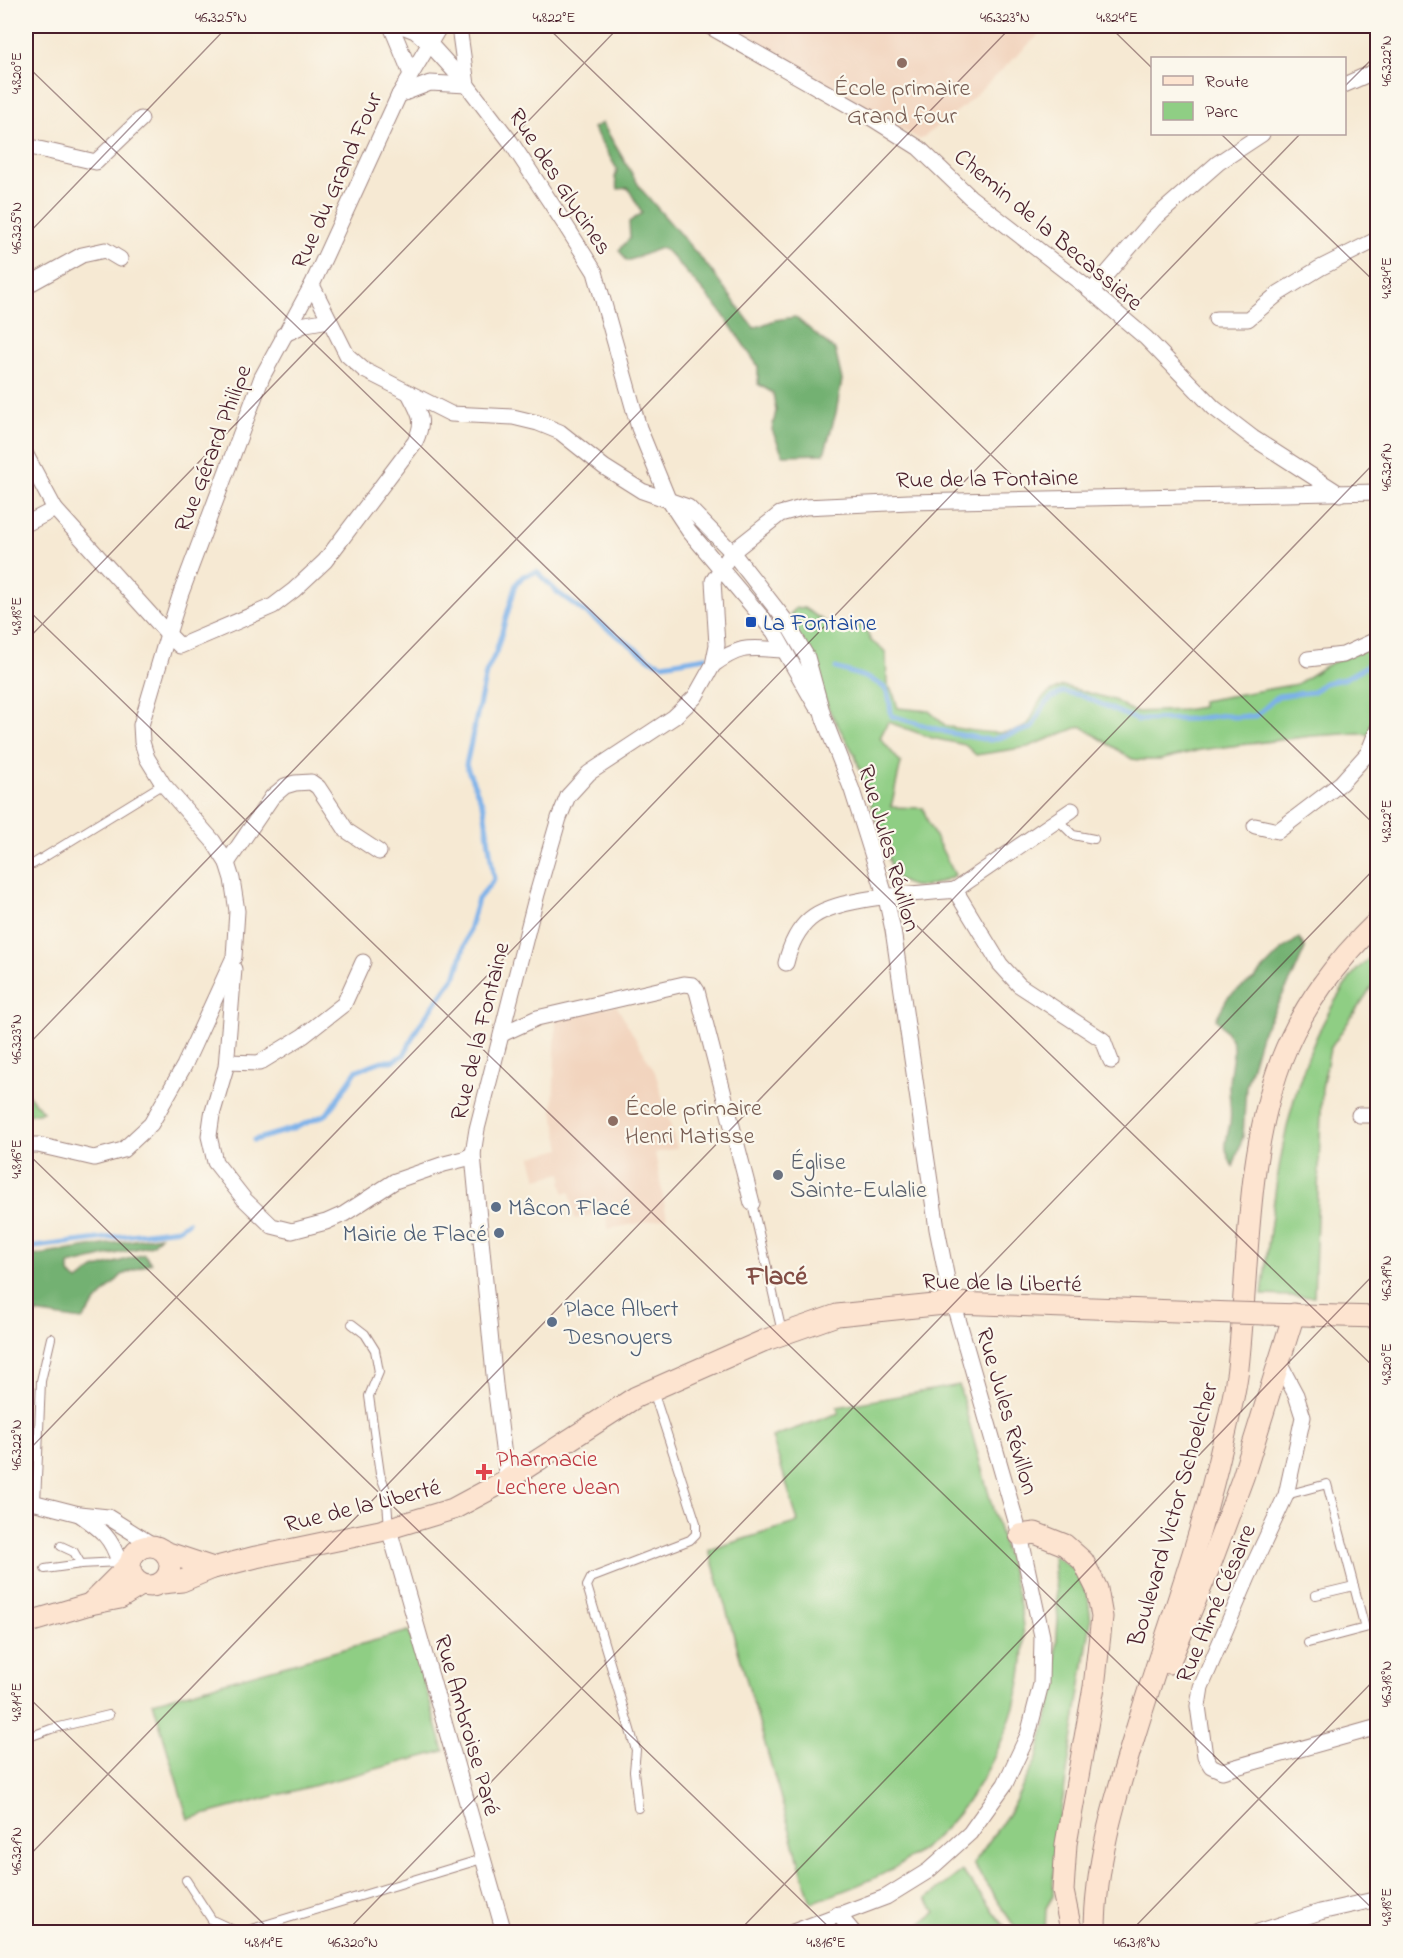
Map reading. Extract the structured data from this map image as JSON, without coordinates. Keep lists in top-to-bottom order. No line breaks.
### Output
{"streets":{"street":["Rue du Grand Four","Rue des Glycines","Chemin de la Becassière","Rue Gérard Philipe","Rue de la Fontaine","Rue Jules Révillon","Rue de la Liberté","Boulevard Victor Schoelcher","Rue Aimé Césaire","Rue Ambroise Paré"]},"crossings":[["Rue du Grand Four","Rue des Glycines"],["Rue du Grand Four","Rue Gérard Philipe"],["Rue du Grand Four","Rue Jules Révillon"],["Rue des Glycines","Rue Jules Révillon"],["Chemin de la Becassière","Rue de la Fontaine"],["Rue de la Fontaine","Rue Jules Révillon"],["Rue de la Fontaine","Rue de la Liberté"],["Rue Jules Révillon","Rue de la Liberté"],["Rue de la Liberté","Rue Ambroise Paré"]],"districts":["Flacé"],"places":{"other":["École primaire Grand four","École primaire Henri Matisse","Église Sainte-Eulalie","Mâcon Flacé","Mairie de Flacé","Place Albert Desnoyers"],"transit":["La Fontaine"],"health":["Pharmacie Lechere Jean"]},"legend":["Route","Parc"],"coordinates":["46.325°N","4.822°E","46.323°N","4.824°E","46.322°N","4.820°E","46.321°N","4.818°E","4.816°E","46.319°N","46.318°N","4.814°E","46.320°N"]}
